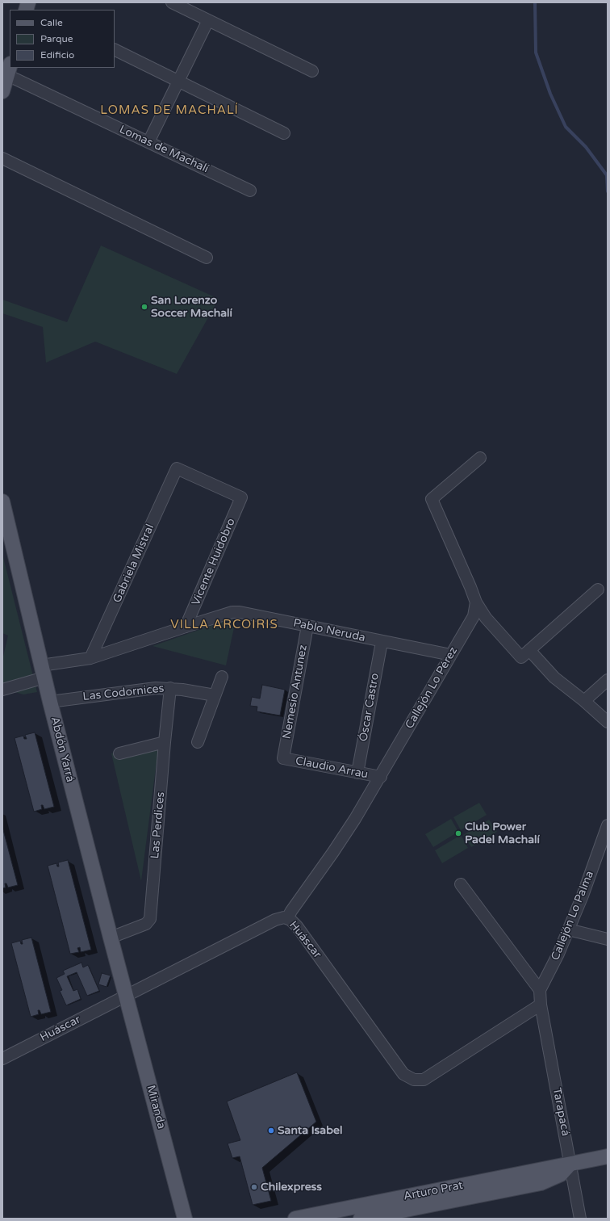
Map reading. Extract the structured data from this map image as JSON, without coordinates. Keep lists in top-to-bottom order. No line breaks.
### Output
{"streets":{"main road":["Abdón Yarrá","Miranda","Arturo Prat"],"street":["Lomas de Machalí","Vicente Huidobro","Gabriela Mistral","Pablo Neruda","Callejón Lo Pérez","Nemesio Antunez","Las Codornices","Óscar Castro","Claudio Arrau","Las Perdices","Callejón Lo Palma","Huáscar","Tarapacá"]},"crossings":[["Vicente Huidobro","Gabriela Mistral"],["Vicente Huidobro","Pablo Neruda"],["Gabriela Mistral","Pablo Neruda"],["Pablo Neruda","Callejón Lo Pérez"],["Pablo Neruda","Nemesio Antunez"],["Pablo Neruda","Óscar Castro"],["Pablo Neruda","Abdón Yarrá"],["Callejón Lo Pérez","Claudio Arrau"],["Callejón Lo Pérez","Huáscar"],["Nemesio Antunez","Claudio Arrau"],["Las Codornices","Abdón Yarrá"],["Las Codornices","Las Perdices"],["Óscar Castro","Claudio Arrau"],["Abdón Yarrá","Las Perdices"],["Abdón Yarrá","Huáscar"],["Abdón Yarrá","Miranda"],["Huáscar","Miranda"],["Huáscar","Tarapacá"],["Tarapacá","Arturo Prat"]],"districts":["LOMAS DE MACHALÍ","VILLA ARCOIRIS"],"places":["San Lorenzo Soccer Machalí","Club Power Padel Machalí","Santa Isabel","Chilexpress"],"legend":["Calle","Parque","Edificio"]}
